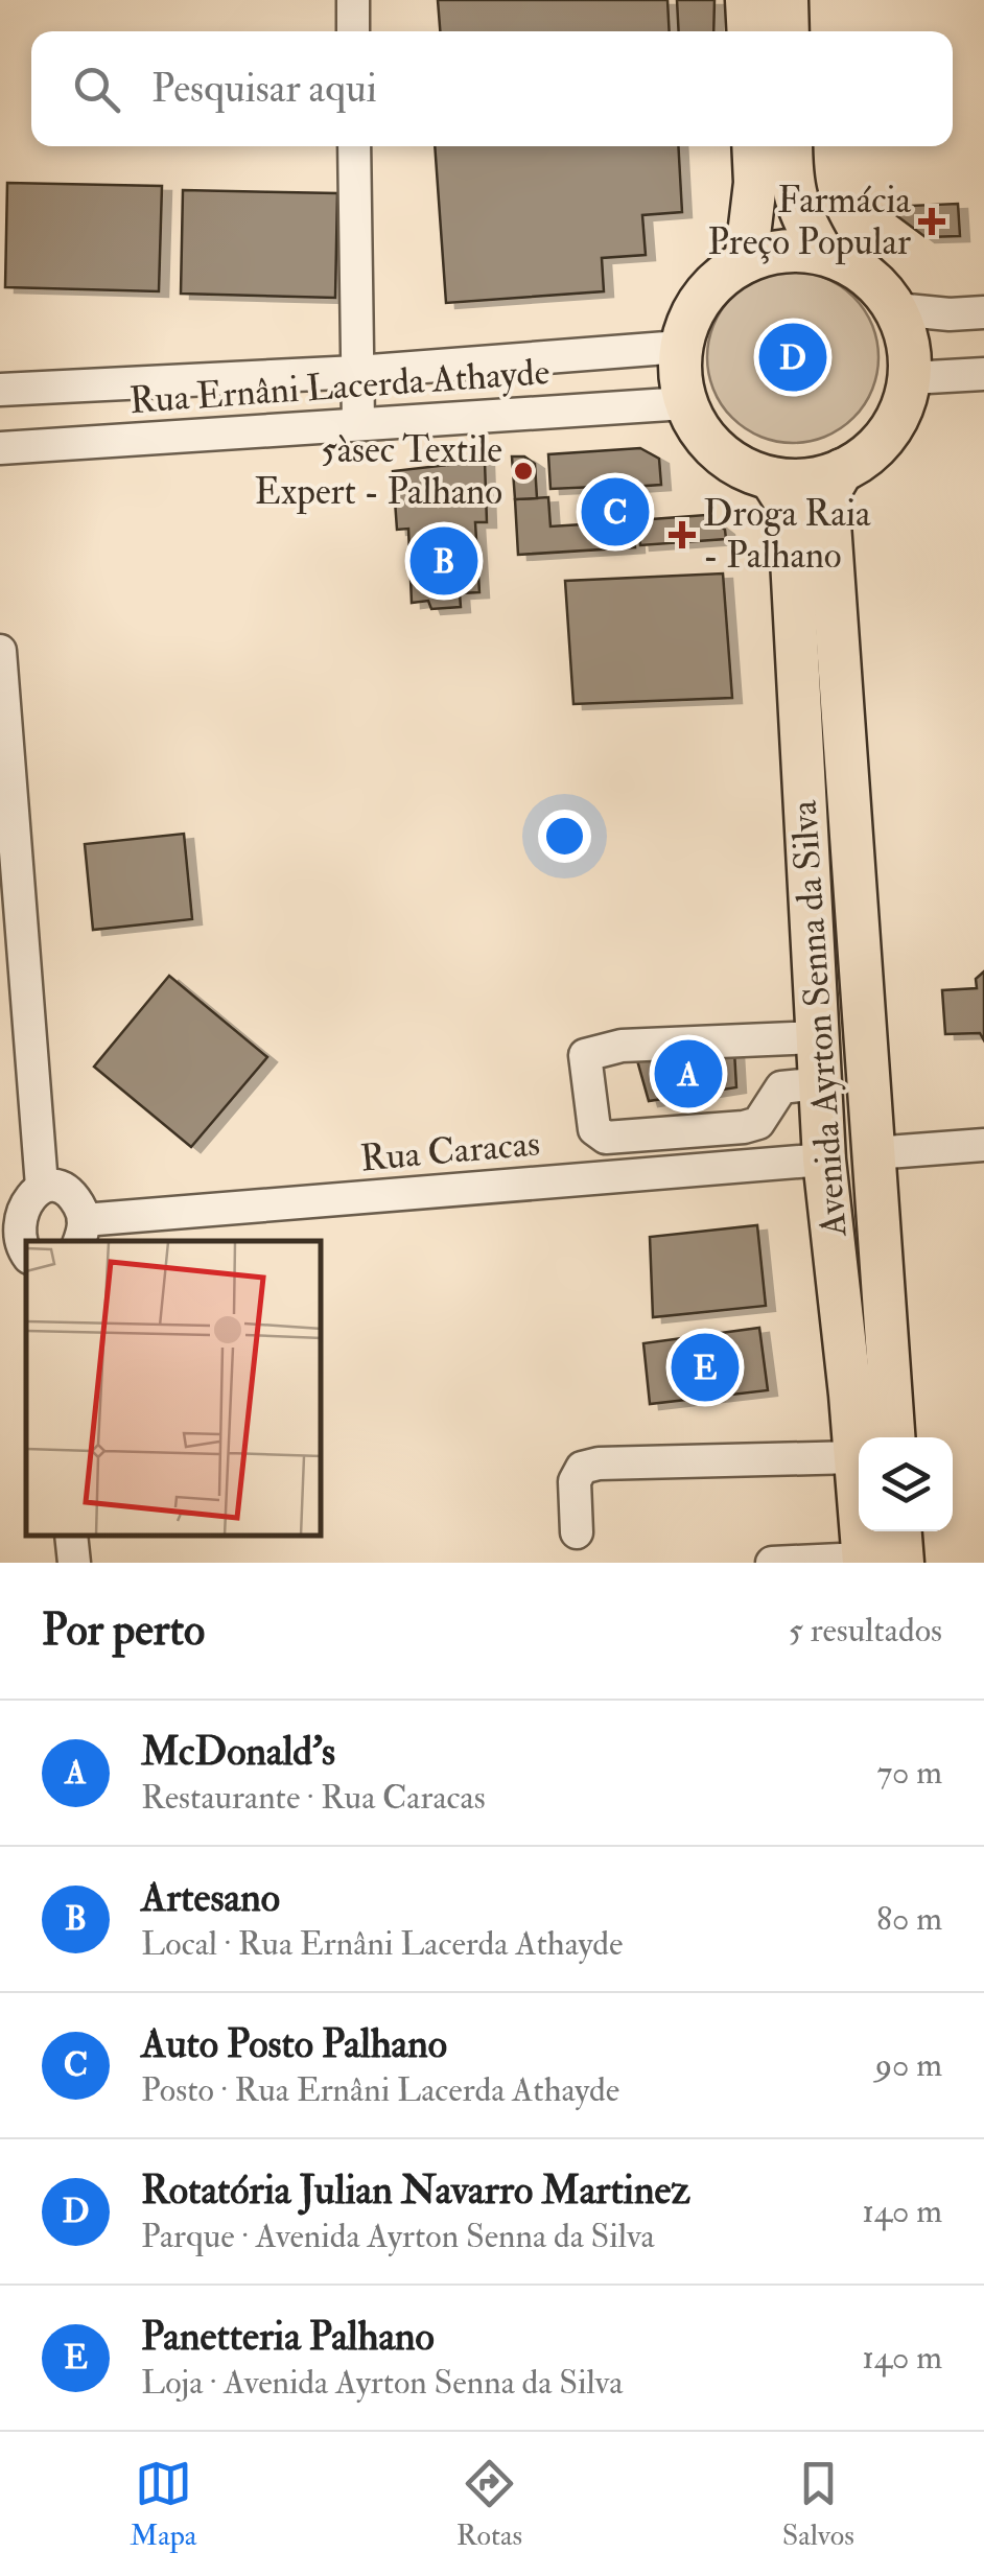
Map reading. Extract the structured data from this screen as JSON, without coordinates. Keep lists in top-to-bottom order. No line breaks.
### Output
{"streets":{"main road":["Avenida Ayrton Senna da Silva"],"street":["Rua Ernâni Lacerda Athayde","Rua Caracas"]},"crossings":[["Rua Ernâni Lacerda Athayde","Avenida Ayrton Senna da Silva"],["Avenida Ayrton Senna da Silva","Rua Caracas"]],"places":{"health":["Farmácia Preço Popular","Droga Raia - Palhano"],"other":["5àsec Textile Expert - Palhano"]},"page":{"search":"Pesquisar aqui","pins":["D","C","B","A","E"],"heading":["Por perto","5 resultados"],"list":[{"mark":"A","name":"McDonald's","note":"Restaurante · Rua Caracas","value":"70 m"},{"mark":"B","name":"Artesano","note":"Local · Rua Ernâni Lacerda Athayde","value":"80 m"},{"mark":"C","name":"Auto Posto Palhano","note":"Posto · Rua Ernâni Lacerda Athayde","value":"90 m"},{"mark":"D","name":"Rotatória Julian Navarro Martinez","note":"Parque · Avenida Ayrton Senna da Silva","value":"140 m"},{"mark":"E","name":"Panetteria Palhano","note":"Loja · Avenida Ayrton Senna da Silva","value":"140 m"}],"nav":["Mapa","Rotas","Salvos"]}}
